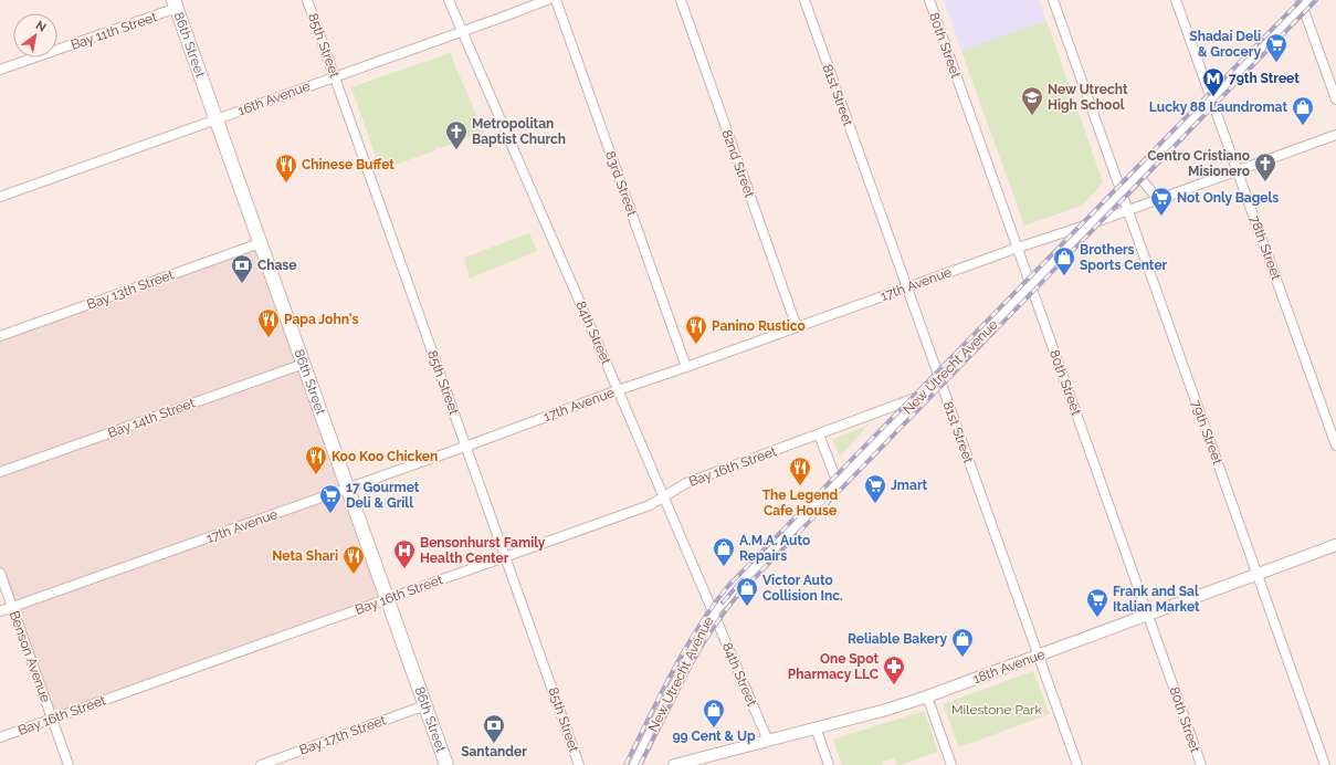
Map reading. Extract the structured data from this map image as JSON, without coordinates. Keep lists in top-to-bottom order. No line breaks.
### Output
{"streets":{"main road":["86th Street"],"street":["Bay 11th Street","85th Street","80th Street","81st Street","16th Avenue","82nd Street","83rd Street","78th Street","17th Avenue","Bay 13th Street","84th Street","New Utrecht Avenue","Bay 14th Street","79th Street","Bay 16th Street","Benson Avenue","18th Avenue","Bay 17th Street"]},"crossings":[["Bay 11th Street","86th Street"],["86th Street","16th Avenue"],["86th Street","17th Avenue"],["86th Street","Bay 13th Street"],["86th Street","Bay 14th Street"],["86th Street","Bay 16th Street"],["86th Street","Bay 17th Street"],["85th Street","16th Avenue"],["85th Street","17th Avenue"],["85th Street","Bay 16th Street"],["80th Street","17th Avenue"],["80th Street","New Utrecht Avenue"],["80th Street","18th Avenue"],["81st Street","17th Avenue"],["81st Street","New Utrecht Avenue"],["81st Street","18th Avenue"],["16th Avenue","84th Street"],["82nd Street","17th Avenue"],["83rd Street","17th Avenue"],["78th Street","17th Avenue"],["78th Street","New Utrecht Avenue"],["17th Avenue","84th Street"],["17th Avenue","New Utrecht Avenue"],["17th Avenue","79th Street"],["17th Avenue","Benson Avenue"],["84th Street","New Utrecht Avenue"],["84th Street","Bay 16th Street"],["84th Street","18th Avenue"],["New Utrecht Avenue","79th Street"],["New Utrecht Avenue","Bay 16th Street"],["79th Street","18th Avenue"],["Bay 16th Street","Benson Avenue"]],"parks":["Milestone Park"],"places":{"supermarket":["Shadai Deli & Grocery","Not Only Bagels","Jmart","17 Gourmet Deli & Grill","Frank and Sal Italian Market"],"metro station":["79th Street"],"school or university":["New Utrecht High School"],"shop":["Lucky 88 Laundromat","Brothers Sports Center","A.M.A. Auto Repairs","Victor Auto Collision Inc.","Reliable Bakery","99 Cent & Up"],"church":["Metropolitan Baptist Church","Centro Cristiano Misionero"],"restaurant":["Chinese Buffet","Papa John's","Panino Rustico","Koo Koo Chicken","The Legend Cafe House","Neta Shari"],"bank":["Chase","Santander"],"hospital":["Bensonhurst Family Health Center"],"pharmacy":["One Spot Pharmacy LLC"]},"north":"top right"}
